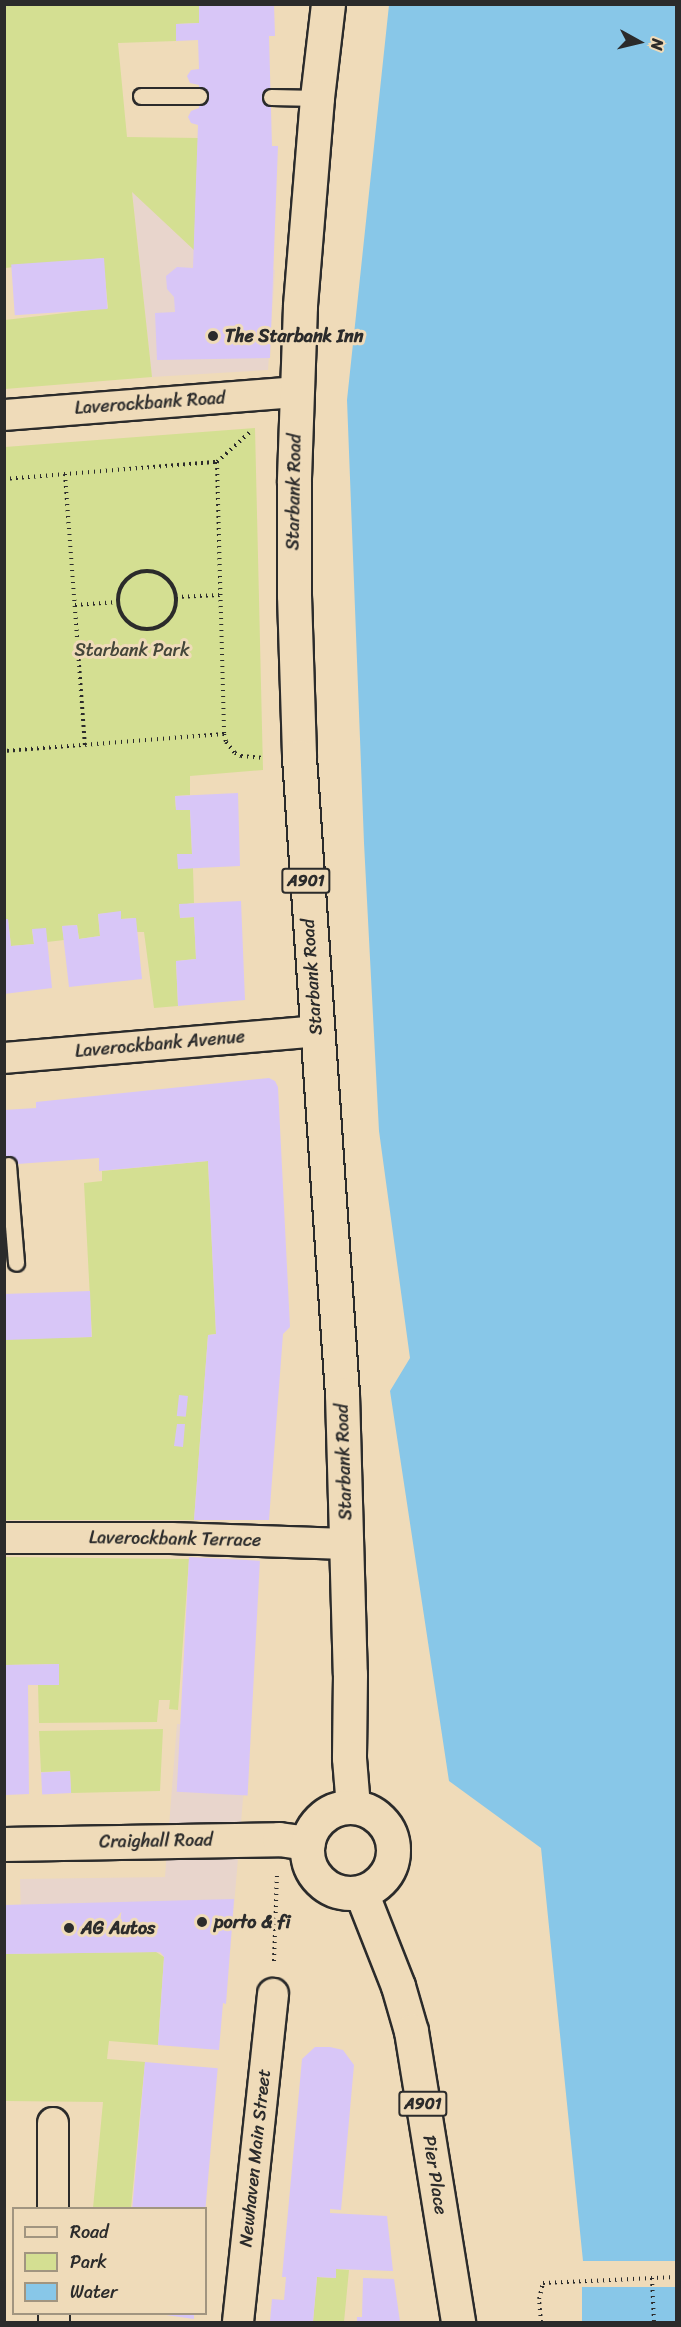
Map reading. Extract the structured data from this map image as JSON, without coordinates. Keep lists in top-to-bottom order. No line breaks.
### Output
{"streets":{"main road":["Starbank Road","A901","Craighall Road","Pier Place"],"street":["Laverockbank Road","Laverockbank Avenue","Laverockbank Terrace","Newhaven Main Street"]},"crossings":[["Laverockbank Road","Starbank Road"],["Starbank Road","Laverockbank Avenue"],["Starbank Road","Laverockbank Terrace"],["Starbank Road","Craighall Road"],["Starbank Road","Pier Place"],["Craighall Road","Pier Place"]],"parks":["Starbank Park"],"places":["The Starbank Inn","porto & fi","AG Autos"],"legend":["Road","Park","Water"],"north":"right"}
